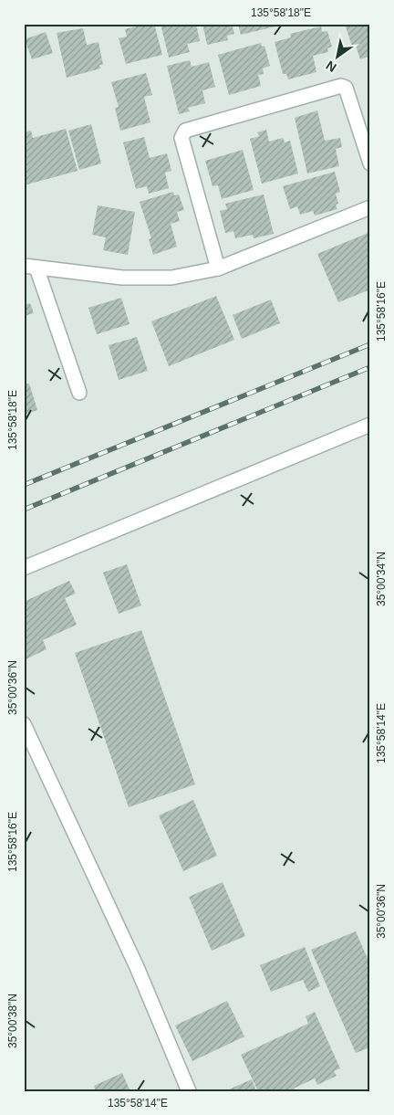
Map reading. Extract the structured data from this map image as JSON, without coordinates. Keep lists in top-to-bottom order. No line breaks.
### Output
{"north":"bottom left","coordinates":["135°58'18\"E","135°58'16\"E","35°00'34\"N","35°00'36\"N","135°58'14\"E","35°00'38\"N"]}
